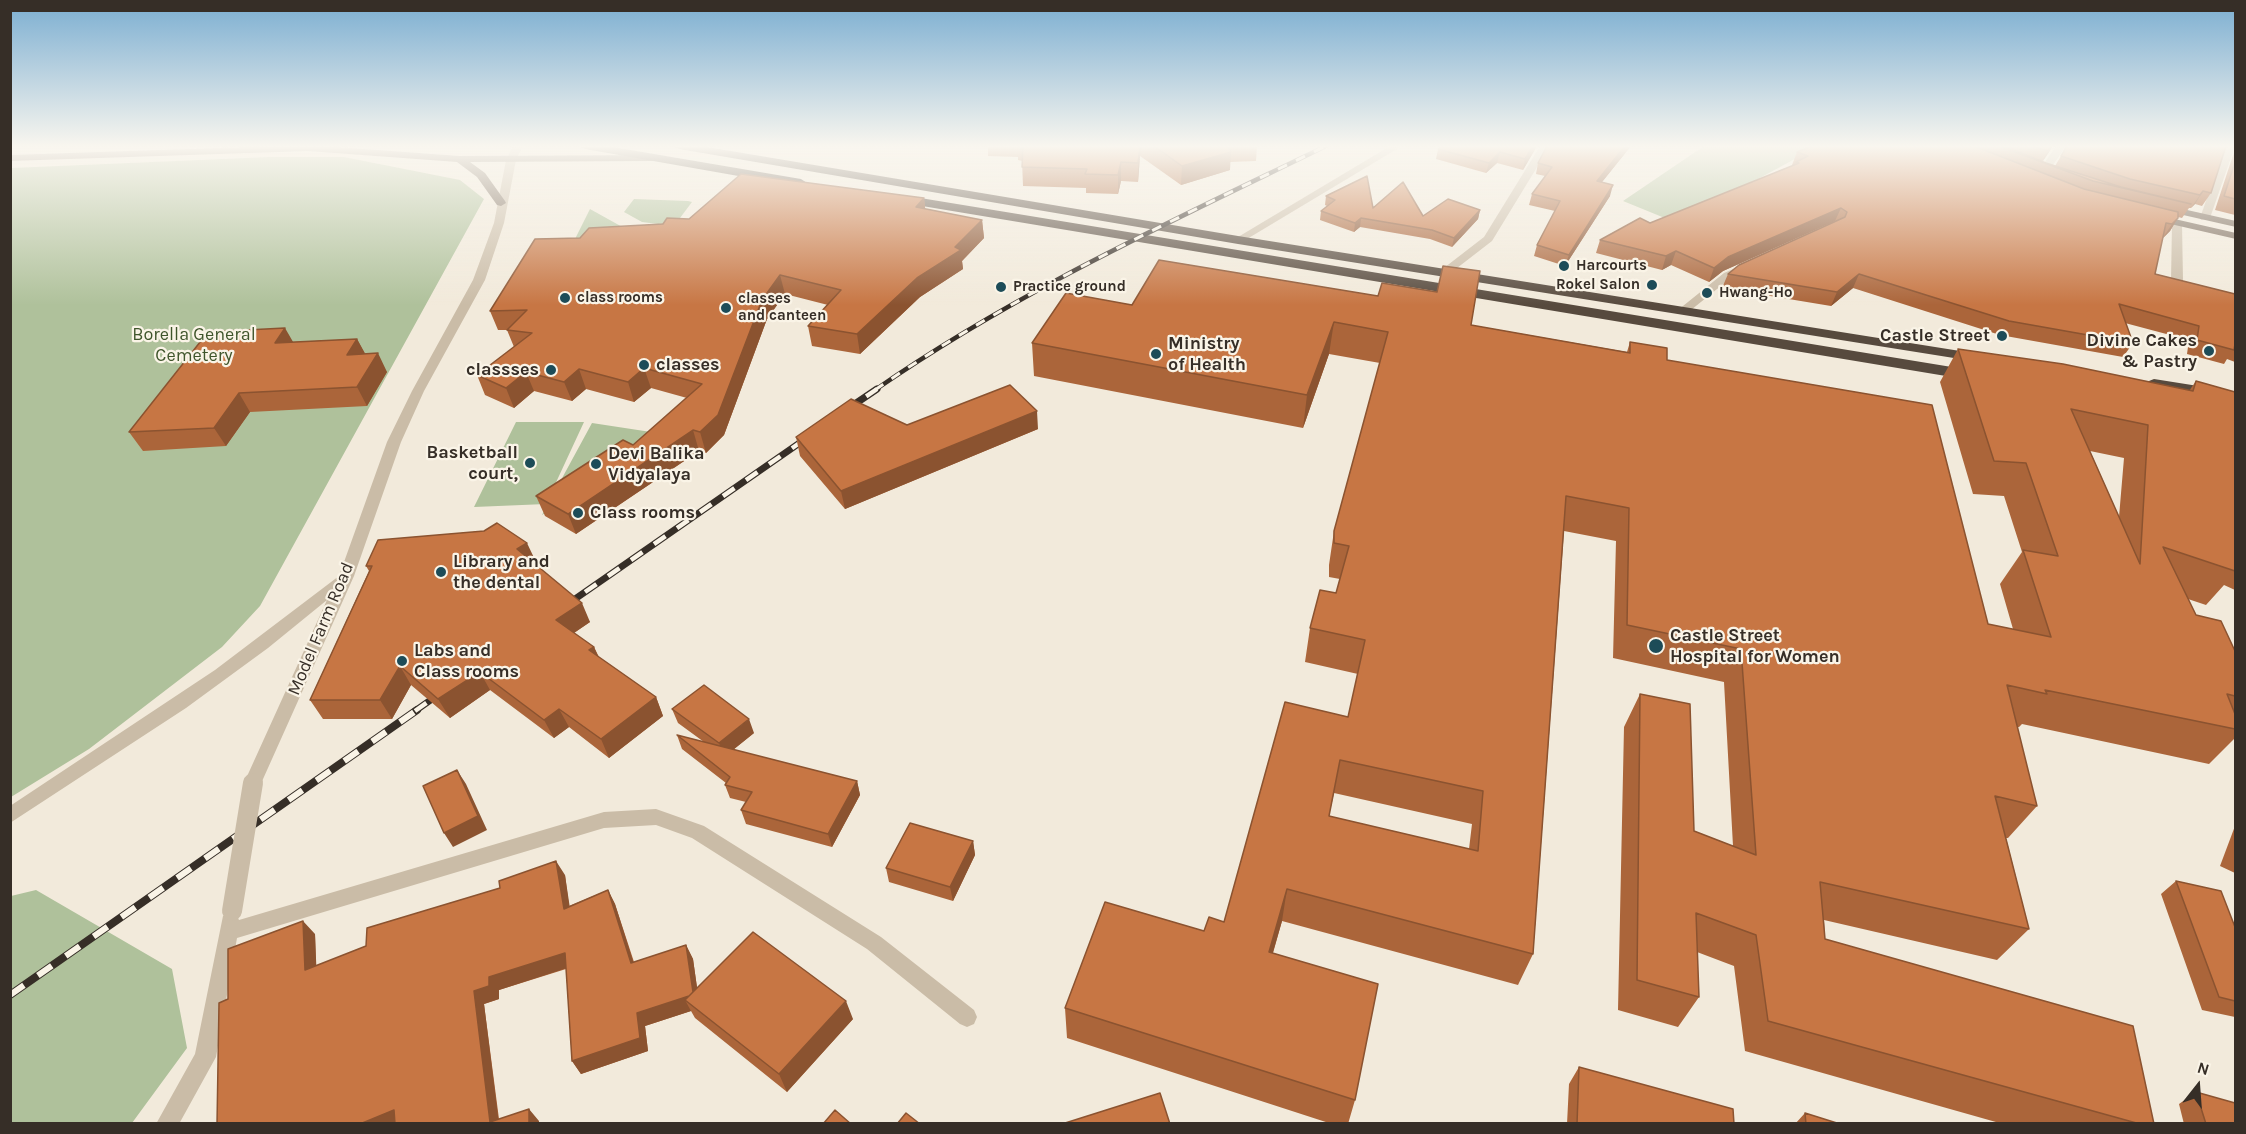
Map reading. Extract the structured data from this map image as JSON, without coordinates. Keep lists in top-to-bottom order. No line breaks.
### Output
{"streets":{"street":["Model Farm Road"]},"parks":["Borella General Cemetery"],"places":["Harcourts","Rokel Salon","Practice ground","Hwang-Ho","class rooms","classes and canteen","Castle Street","Divine Cakes & Pastry","Ministry of Health","classes","classses","Basketball court,","Devi Balika Vidyalaya","Class rooms","Library and the dental","Castle Street Hospital for Women","Labs and Class rooms"],"north":"top"}
